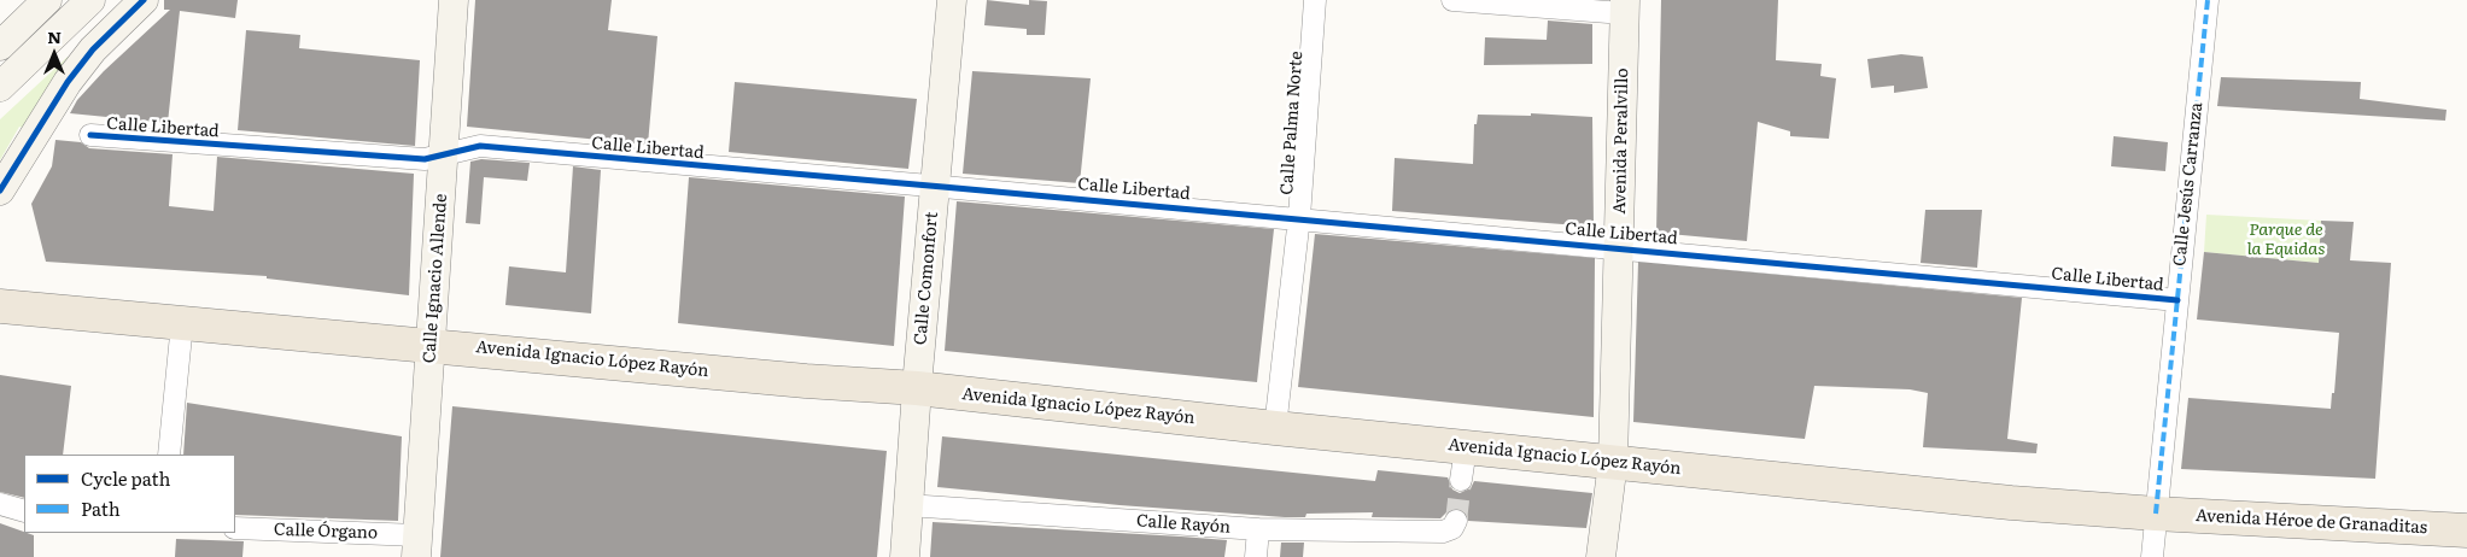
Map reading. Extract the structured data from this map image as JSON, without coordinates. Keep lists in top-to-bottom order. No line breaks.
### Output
{"streets":{"main road":["Avenida Ignacio López Rayón","Avenida Héroe de Granaditas"],"street":["Calle Palma Norte","Calle Libertad","Avenida Peralvillo","Calle Jesús Carranza","Calle Ignacio Allende","Calle Comonfort","Calle Rayón","Calle Órgano"]},"crossings":[["Calle Palma Norte","Calle Libertad"],["Calle Palma Norte","Avenida Ignacio López Rayón"],["Calle Libertad","Avenida Peralvillo"],["Calle Libertad","Calle Jesús Carranza"],["Calle Libertad","Calle Ignacio Allende"],["Calle Libertad","Calle Comonfort"],["Avenida Peralvillo","Avenida Ignacio López Rayón"],["Calle Jesús Carranza","Avenida Ignacio López Rayón"],["Calle Jesús Carranza","Avenida Héroe de Granaditas"],["Calle Ignacio Allende","Avenida Ignacio López Rayón"],["Calle Ignacio Allende","Calle Órgano"],["Calle Comonfort","Avenida Ignacio López Rayón"],["Calle Comonfort","Calle Rayón"],["Avenida Ignacio López Rayón","Avenida Héroe de Granaditas"]],"parks":["Parque de la Equidas"],"legend":["Cycle path","Path"],"north":"top"}
